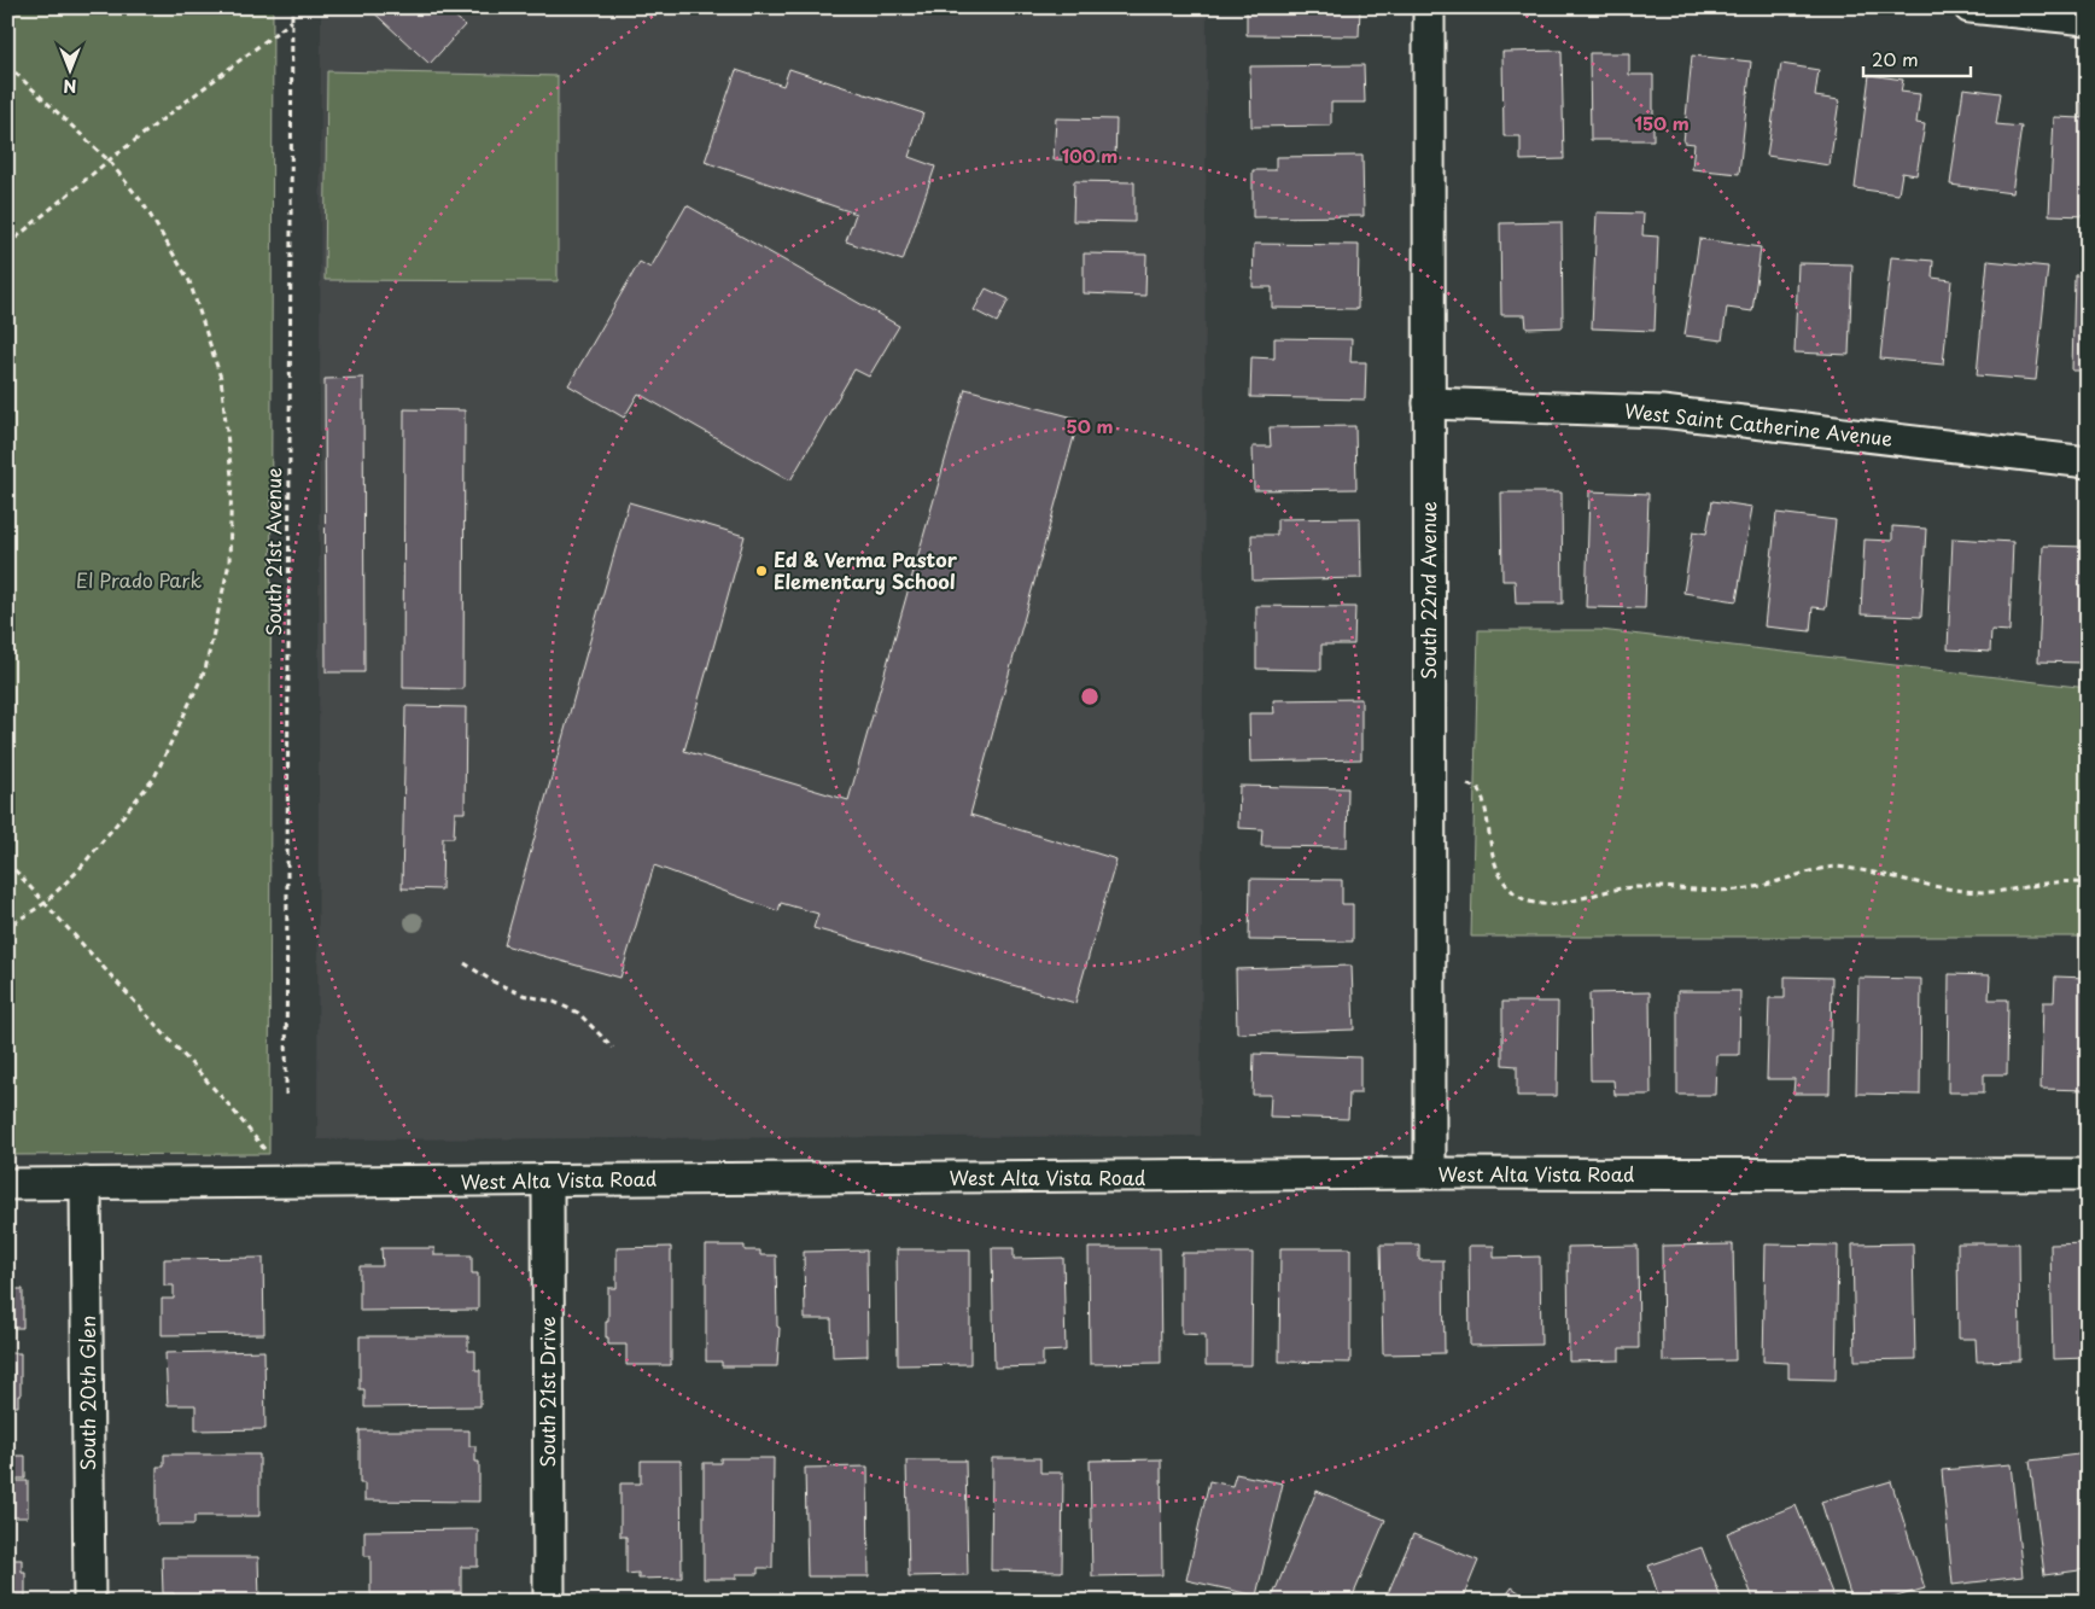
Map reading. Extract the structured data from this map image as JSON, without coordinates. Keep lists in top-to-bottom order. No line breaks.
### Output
{"streets":{"street":["West Saint Catherine Avenue","South 22nd Avenue","West Alta Vista Road","South 21st Drive","South 20th Glen"],"path":["South 21st Avenue"]},"crossings":[["West Saint Catherine Avenue","South 22nd Avenue"],["South 22nd Avenue","West Alta Vista Road"],["West Alta Vista Road","South 21st Drive"],["West Alta Vista Road","South 20th Glen"]],"parks":["El Prado Park"],"places":["Ed & Verma Pastor Elementary School"],"scale_bar":"20 m","north":"bottom","rings":["150 m","100 m","50 m"]}
